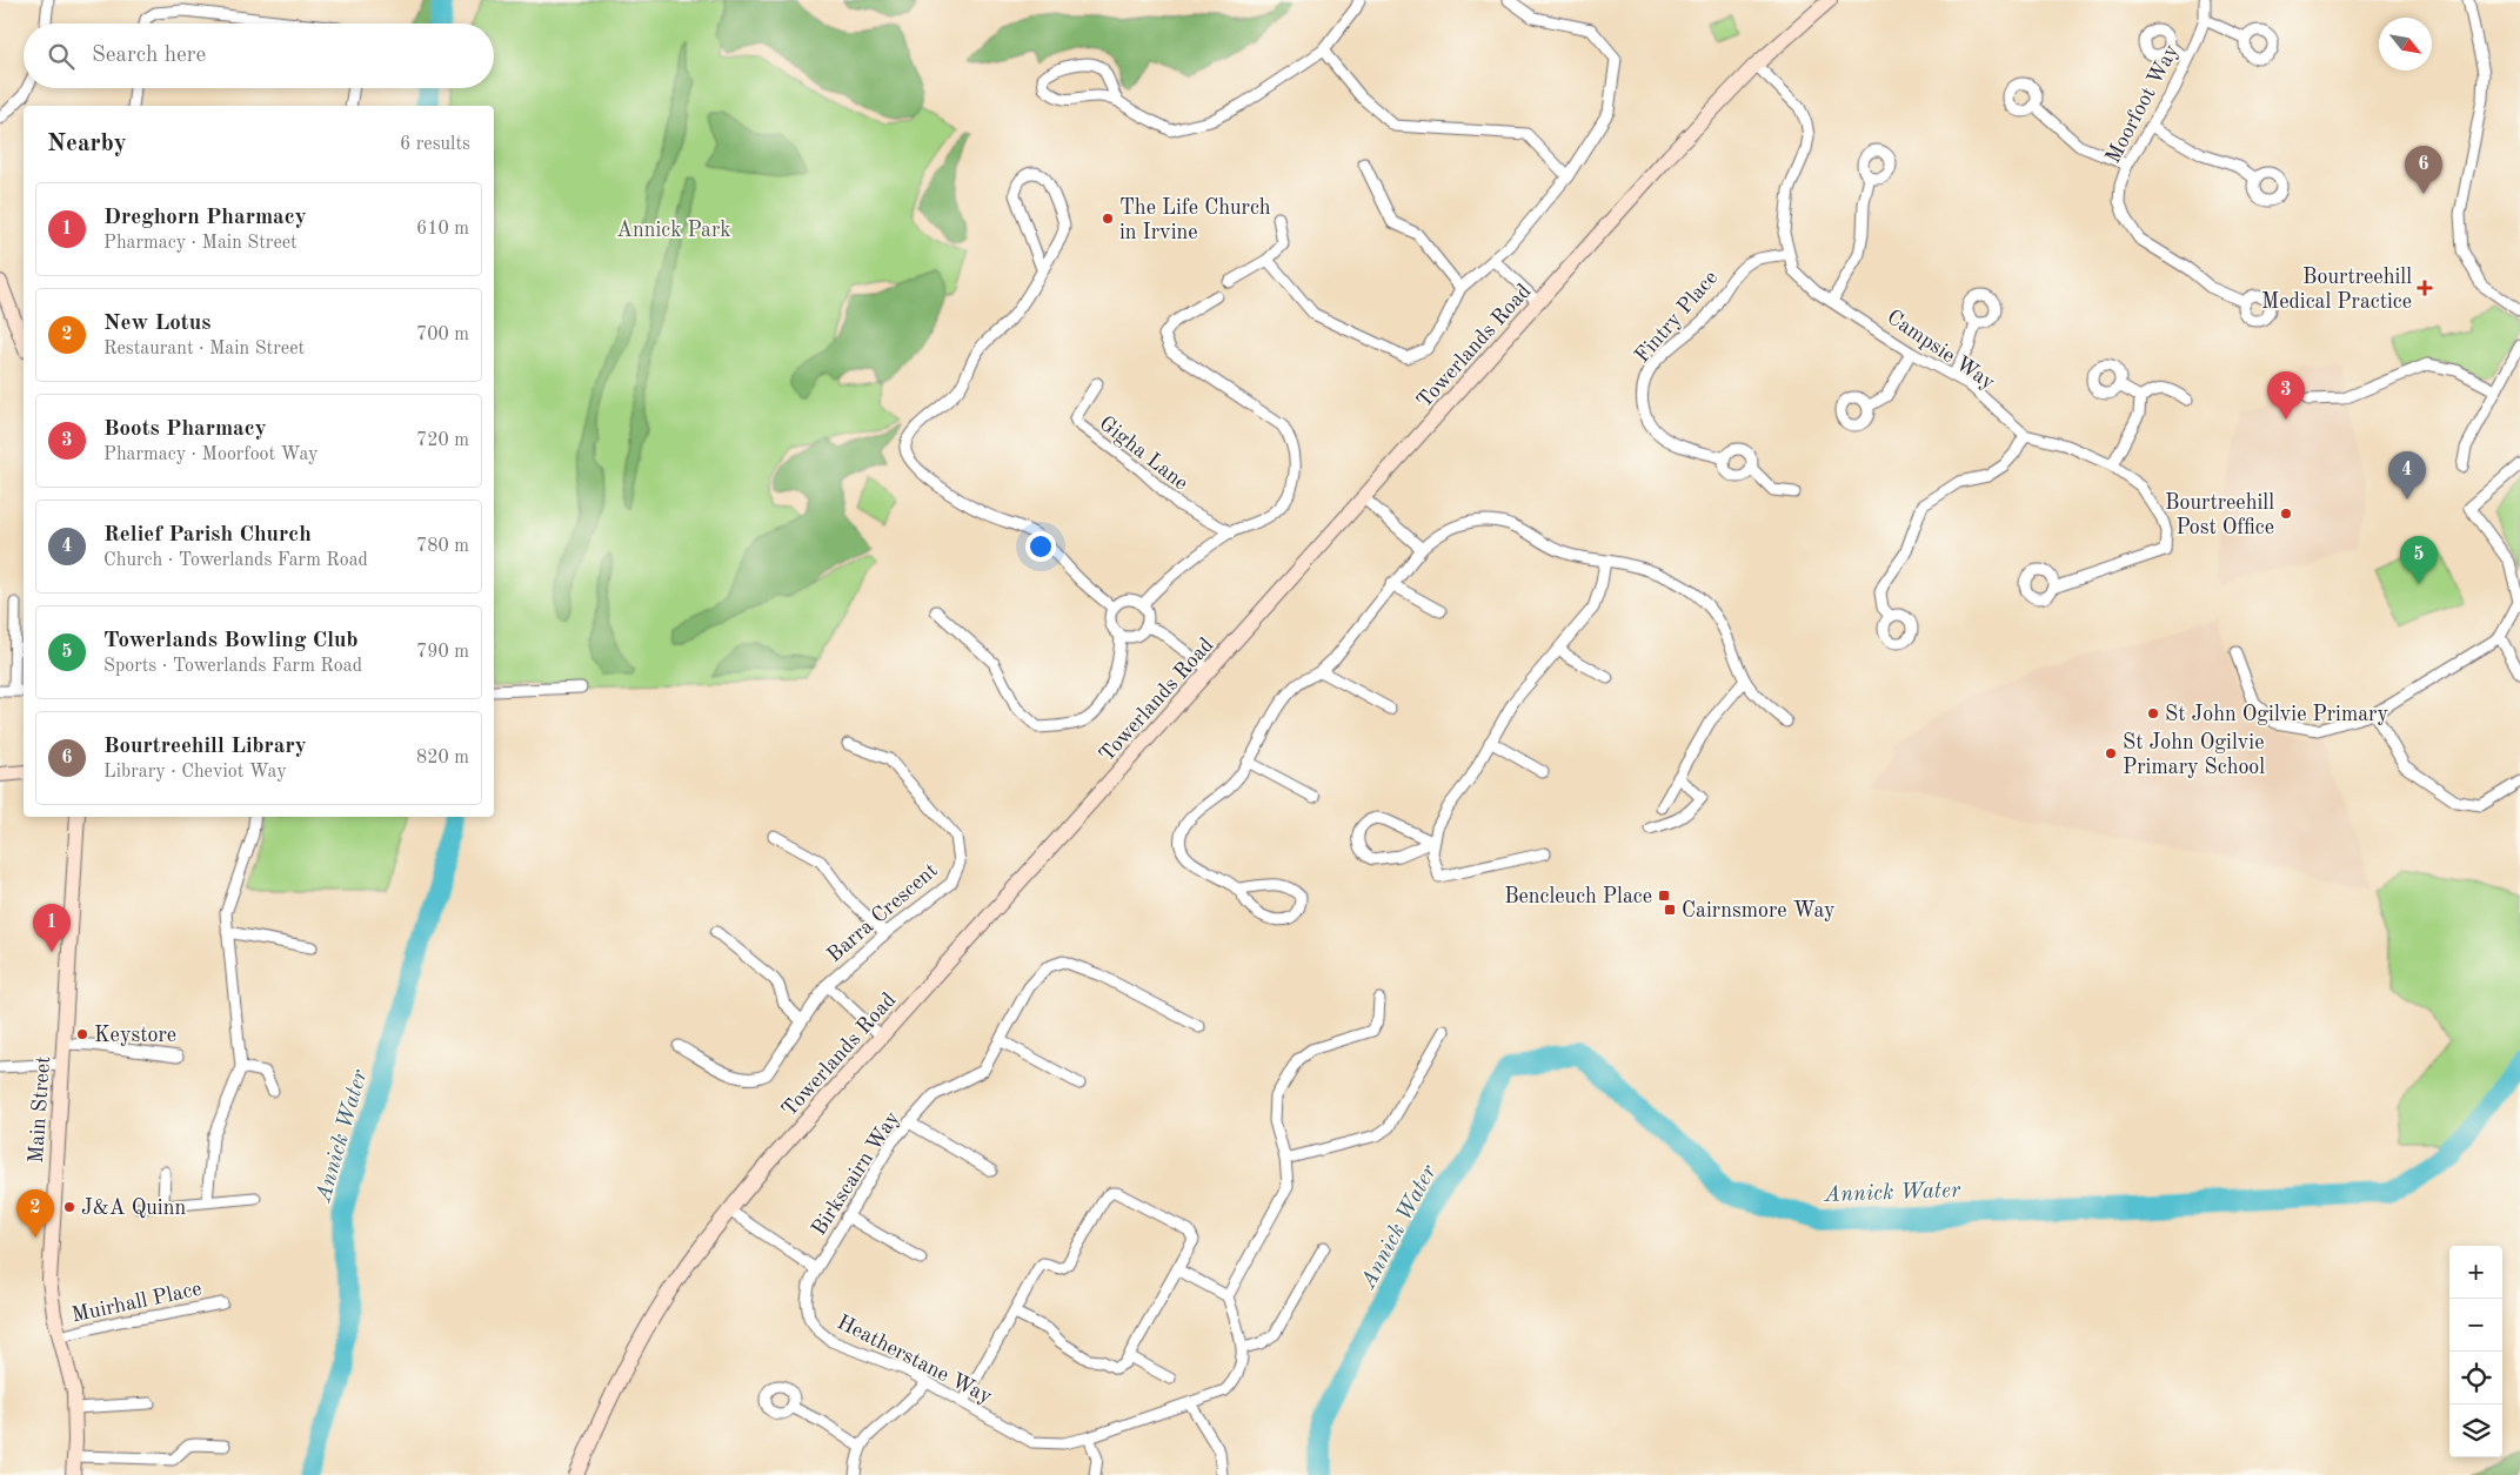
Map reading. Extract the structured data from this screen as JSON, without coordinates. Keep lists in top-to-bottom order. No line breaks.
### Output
{"streets":{"street":["Moorfoot Way","Fintry Place","Towerlands Road","Campsie Way","Gigha Lane","Barra Crescent","Main Street","Birkscairn Way","Muirhall Place","Heatherstane Way"]},"crossings":[["Fintry Place","Campsie Way"],["Towerlands Road","Campsie Way"],["Main Street","Muirhall Place"],["Birkscairn Way","Heatherstane Way"]],"water":["Annick Water"],"parks":["Annick Park"],"places":{"other":["The Life Church in Irvine","Bourtreehill Post Office","St John Ogilvie Primary","St John Ogilvie Primary School","Keystore","J&A Quinn"],"health":["Bourtreehill Medical Practice"],"transit":["Bencleuch Place","Cairnsmore Way"]},"north":"bottom right","page":{"search":"Search here","heading":["Nearby","6 results"],"pins":["6","3","4","5","1","2"],"list":[{"mark":"1","name":"Dreghorn Pharmacy","note":"Pharmacy · Main Street","value":"610 m"},{"mark":"2","name":"New Lotus","note":"Restaurant · Main Street","value":"700 m"},{"mark":"3","name":"Boots Pharmacy","note":"Pharmacy · Moorfoot Way","value":"720 m"},{"mark":"4","name":"Relief Parish Church","note":"Church · Towerlands Farm Road","value":"780 m"},{"mark":"5","name":"Towerlands Bowling Club","note":"Sports · Towerlands Farm Road","value":"790 m"},{"mark":"6","name":"Bourtreehill Library","note":"Library · Cheviot Way","value":"820 m"}],"map_buttons":["+","−"]}}
